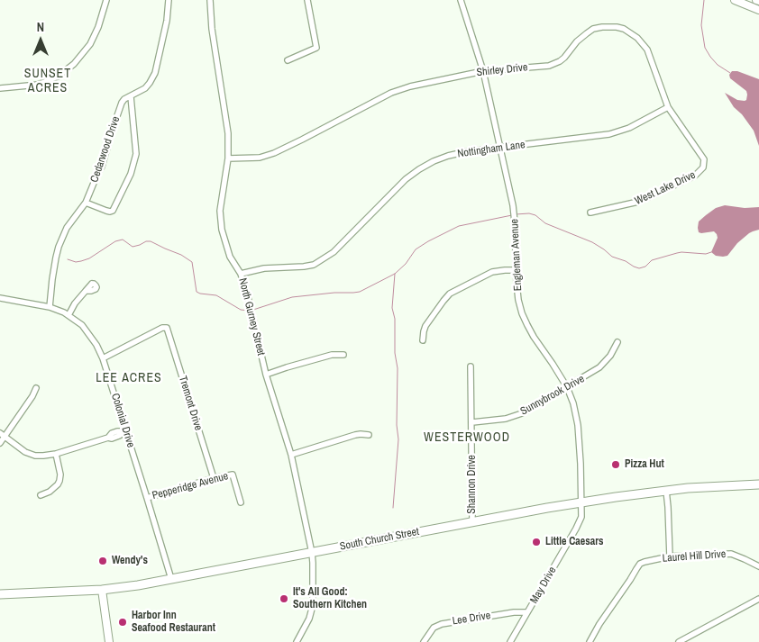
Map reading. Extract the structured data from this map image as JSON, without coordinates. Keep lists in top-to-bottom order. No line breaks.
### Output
{"streets":{"main road":["South Church Street"],"street":["Shirley Drive","Cedarwood Drive","Nottingham Lane","West Lake Drive","Engleman Avenue","North Gurney Street","Sunnybrook Drive","Tremont Drive","Colonial Drive","Shannon Drive","Pepperidge Avenue","Laurel Hill Drive","May Drive","Lee Drive"]},"crossings":[["Shirley Drive","Nottingham Lane"],["Shirley Drive","West Lake Drive"],["Shirley Drive","Engleman Avenue"],["Shirley Drive","North Gurney Street"],["Cedarwood Drive","Colonial Drive"],["Nottingham Lane","Engleman Avenue"],["Nottingham Lane","North Gurney Street"],["Engleman Avenue","Sunnybrook Drive"],["Engleman Avenue","South Church Street"],["Engleman Avenue","May Drive"],["North Gurney Street","South Church Street"],["Sunnybrook Drive","Shannon Drive"],["Tremont Drive","Colonial Drive"],["Tremont Drive","Pepperidge Avenue"],["Colonial Drive","Pepperidge Avenue"],["Colonial Drive","South Church Street"],["Shannon Drive","South Church Street"],["South Church Street","May Drive"],["May Drive","Lee Drive"]],"districts":["SUNSET ACRES","LEE ACRES","WESTERWOOD"],"places":["Pizza Hut","Little Caesars","Wendy's","It's All Good: Southern Kitchen","Harbor Inn Seafood Restaurant"],"north":"top"}
